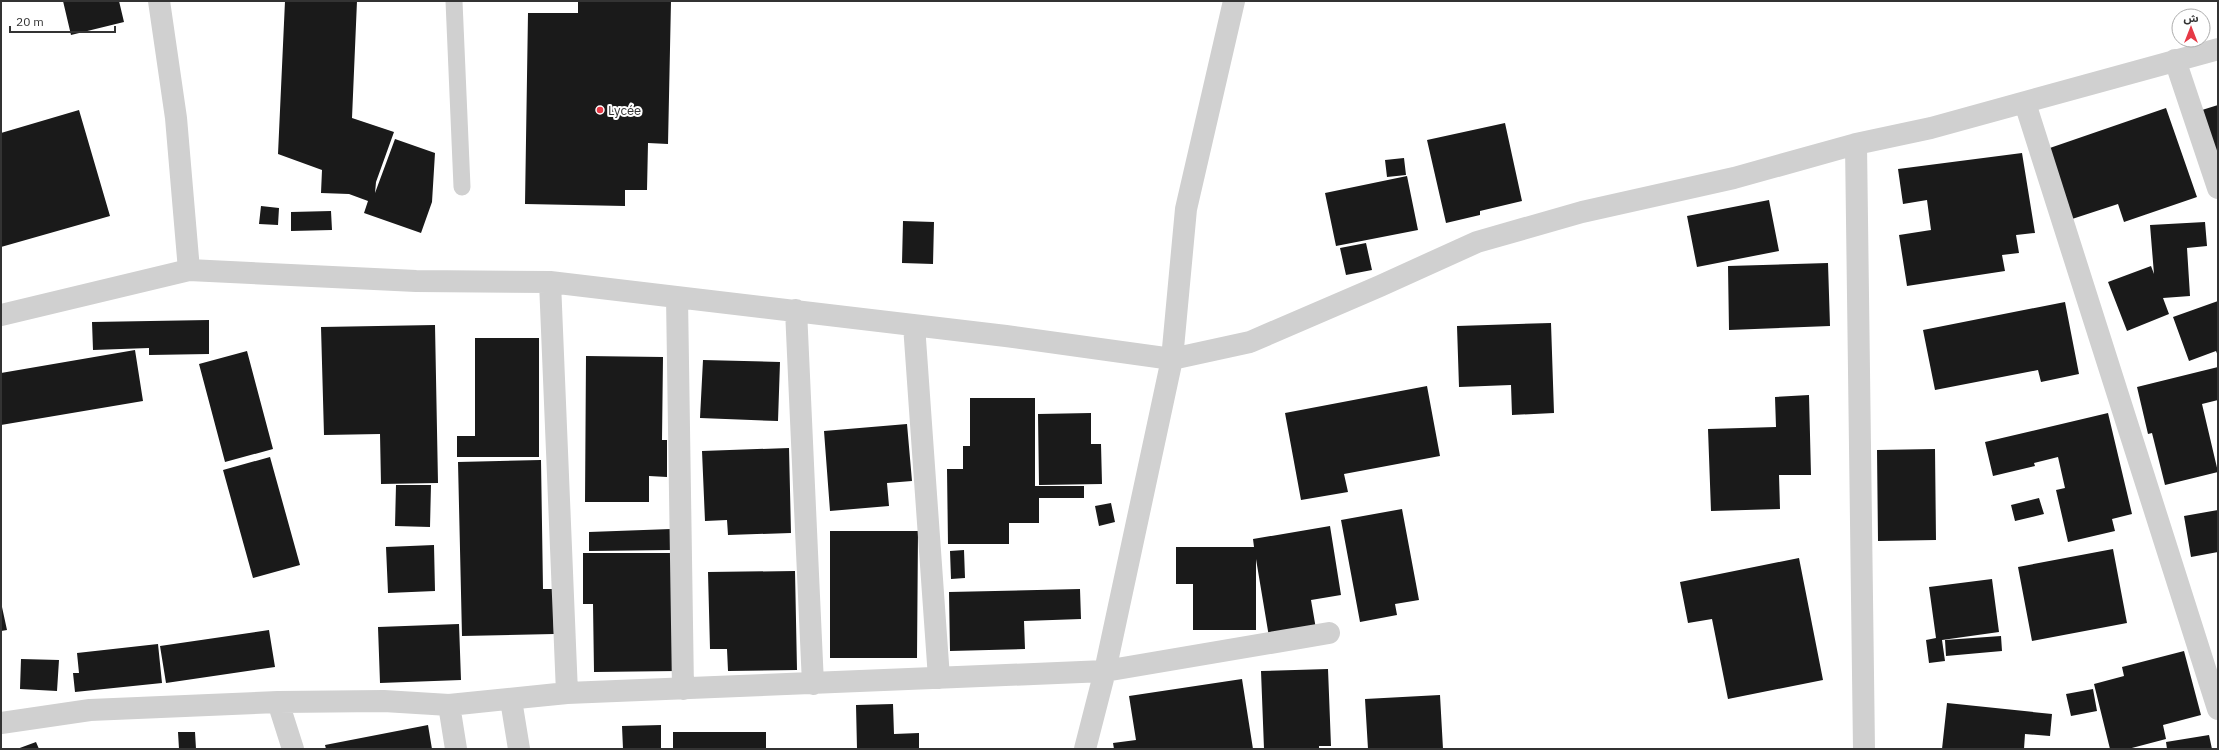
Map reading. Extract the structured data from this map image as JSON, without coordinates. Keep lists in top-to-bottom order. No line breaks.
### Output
{"places":["Lycée"],"scale_bar":"20 m","north":"top"}
